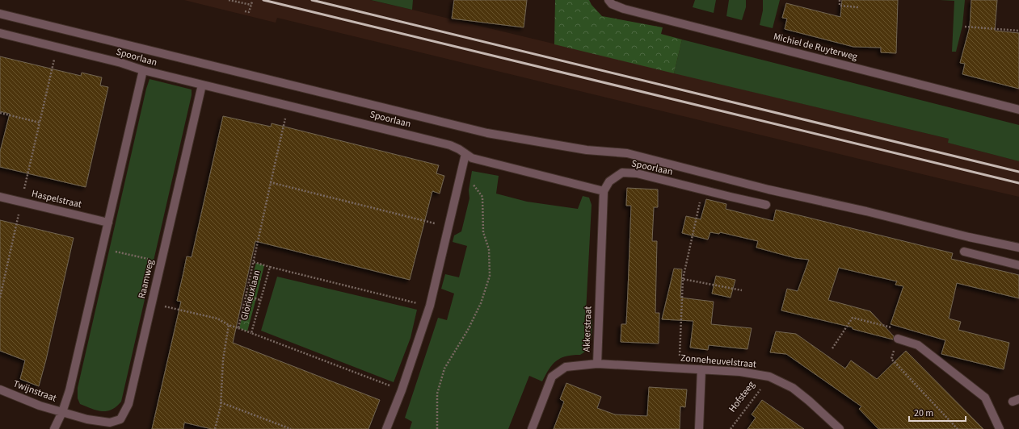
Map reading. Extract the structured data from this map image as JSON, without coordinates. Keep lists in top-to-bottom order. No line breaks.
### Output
{"streets":{"street":["Michiel de Ruyterweg","Spoorlaan","Haspelstraat","Raamweg","Akkerstraat","Zonneheuvelstraat","Twijnstraat"],"path":["Glorieuxlaan","Hofsteeg"]},"crossings":[["Spoorlaan","Raamweg"],["Spoorlaan","Akkerstraat"],["Raamweg","Twijnstraat"],["Akkerstraat","Zonneheuvelstraat"],["Zonneheuvelstraat","Hofsteeg"]],"scale_bar":"20 m"}
